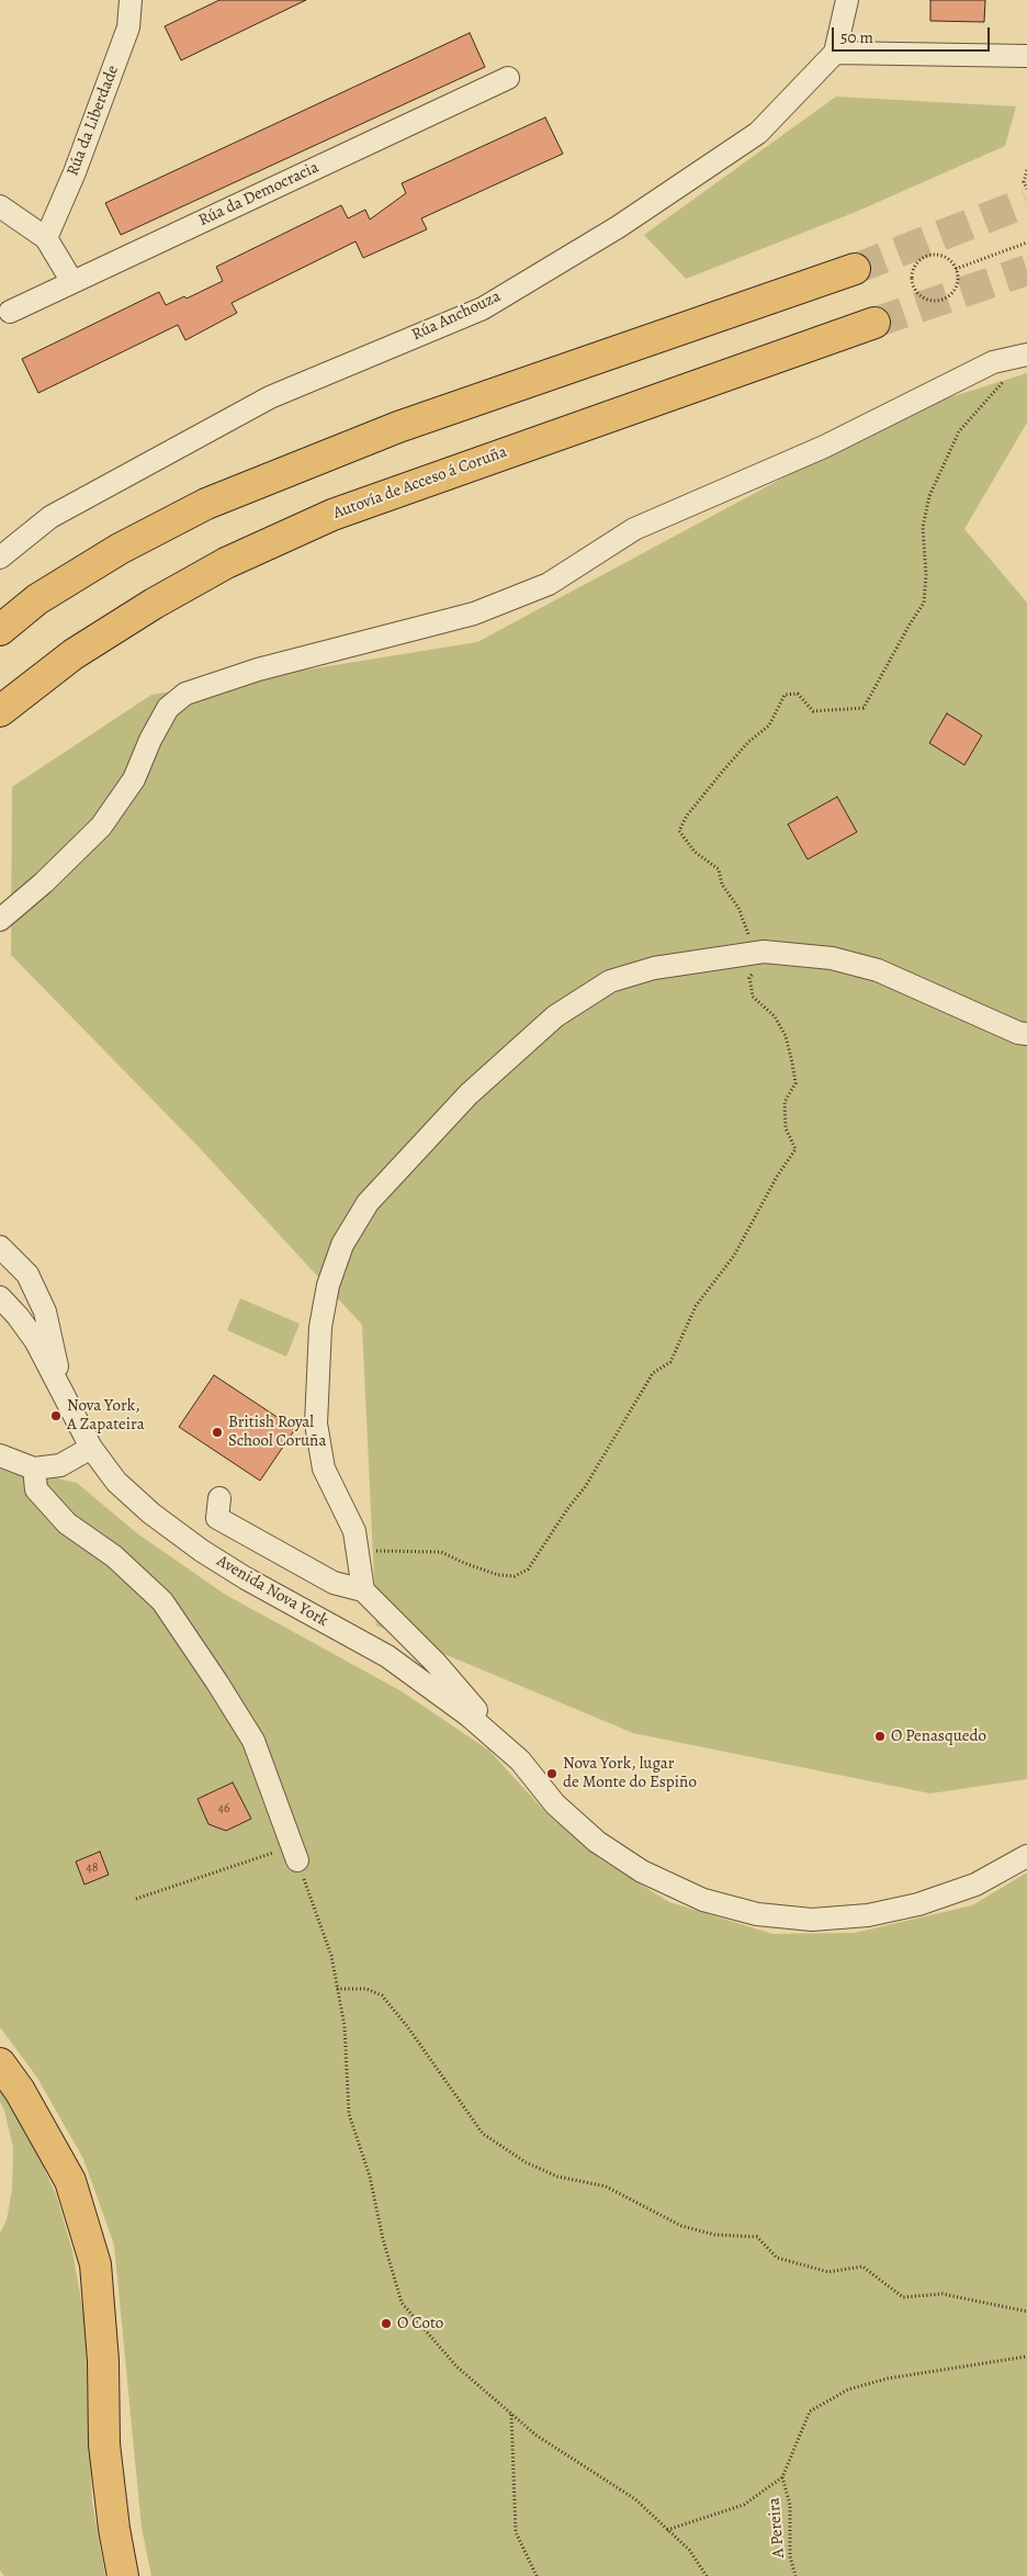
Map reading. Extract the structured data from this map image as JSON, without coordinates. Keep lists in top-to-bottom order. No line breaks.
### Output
{"streets":{"highway":["Autovía de Acceso á Coruña"],"street":["Rúa da Liberdade","Rúa da Democracia","Rúa Anchouza","Avenida Nova York"],"path":["A Pereira"]},"places":["Nova York, A Zapateira","British Royal School Coruña","O Penasquedo","Nova York, lugar de Monte do Espiño","O Coto"],"house_numbers":["46","48"],"scale_bar":"50 m"}
